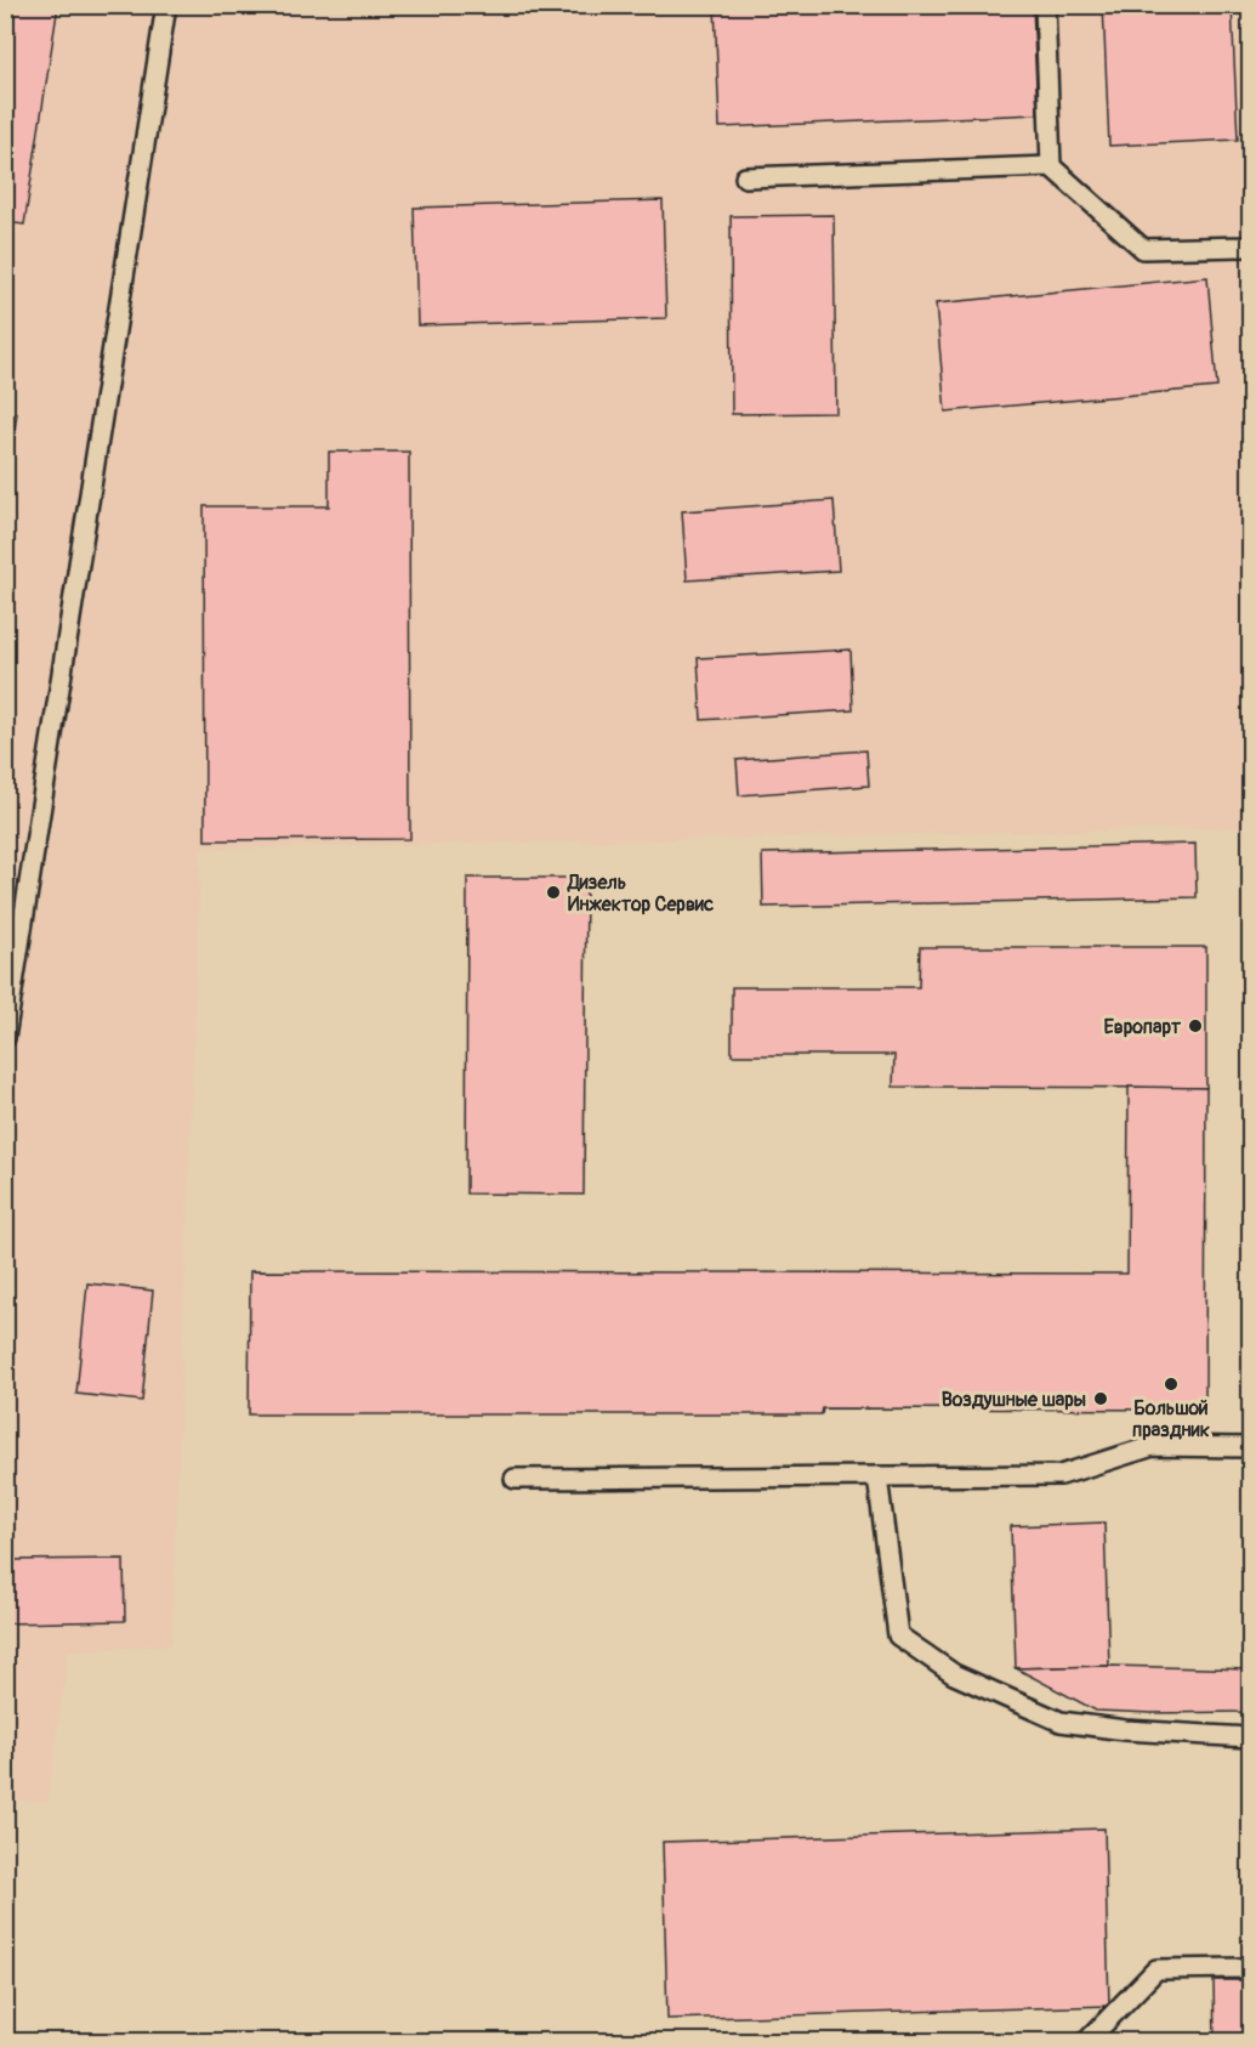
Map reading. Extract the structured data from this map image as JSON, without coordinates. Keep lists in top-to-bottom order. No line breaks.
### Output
{"places":["Дизель Инжектор Сервис","Европарт","Большой праздник","Воздушные шары"]}
